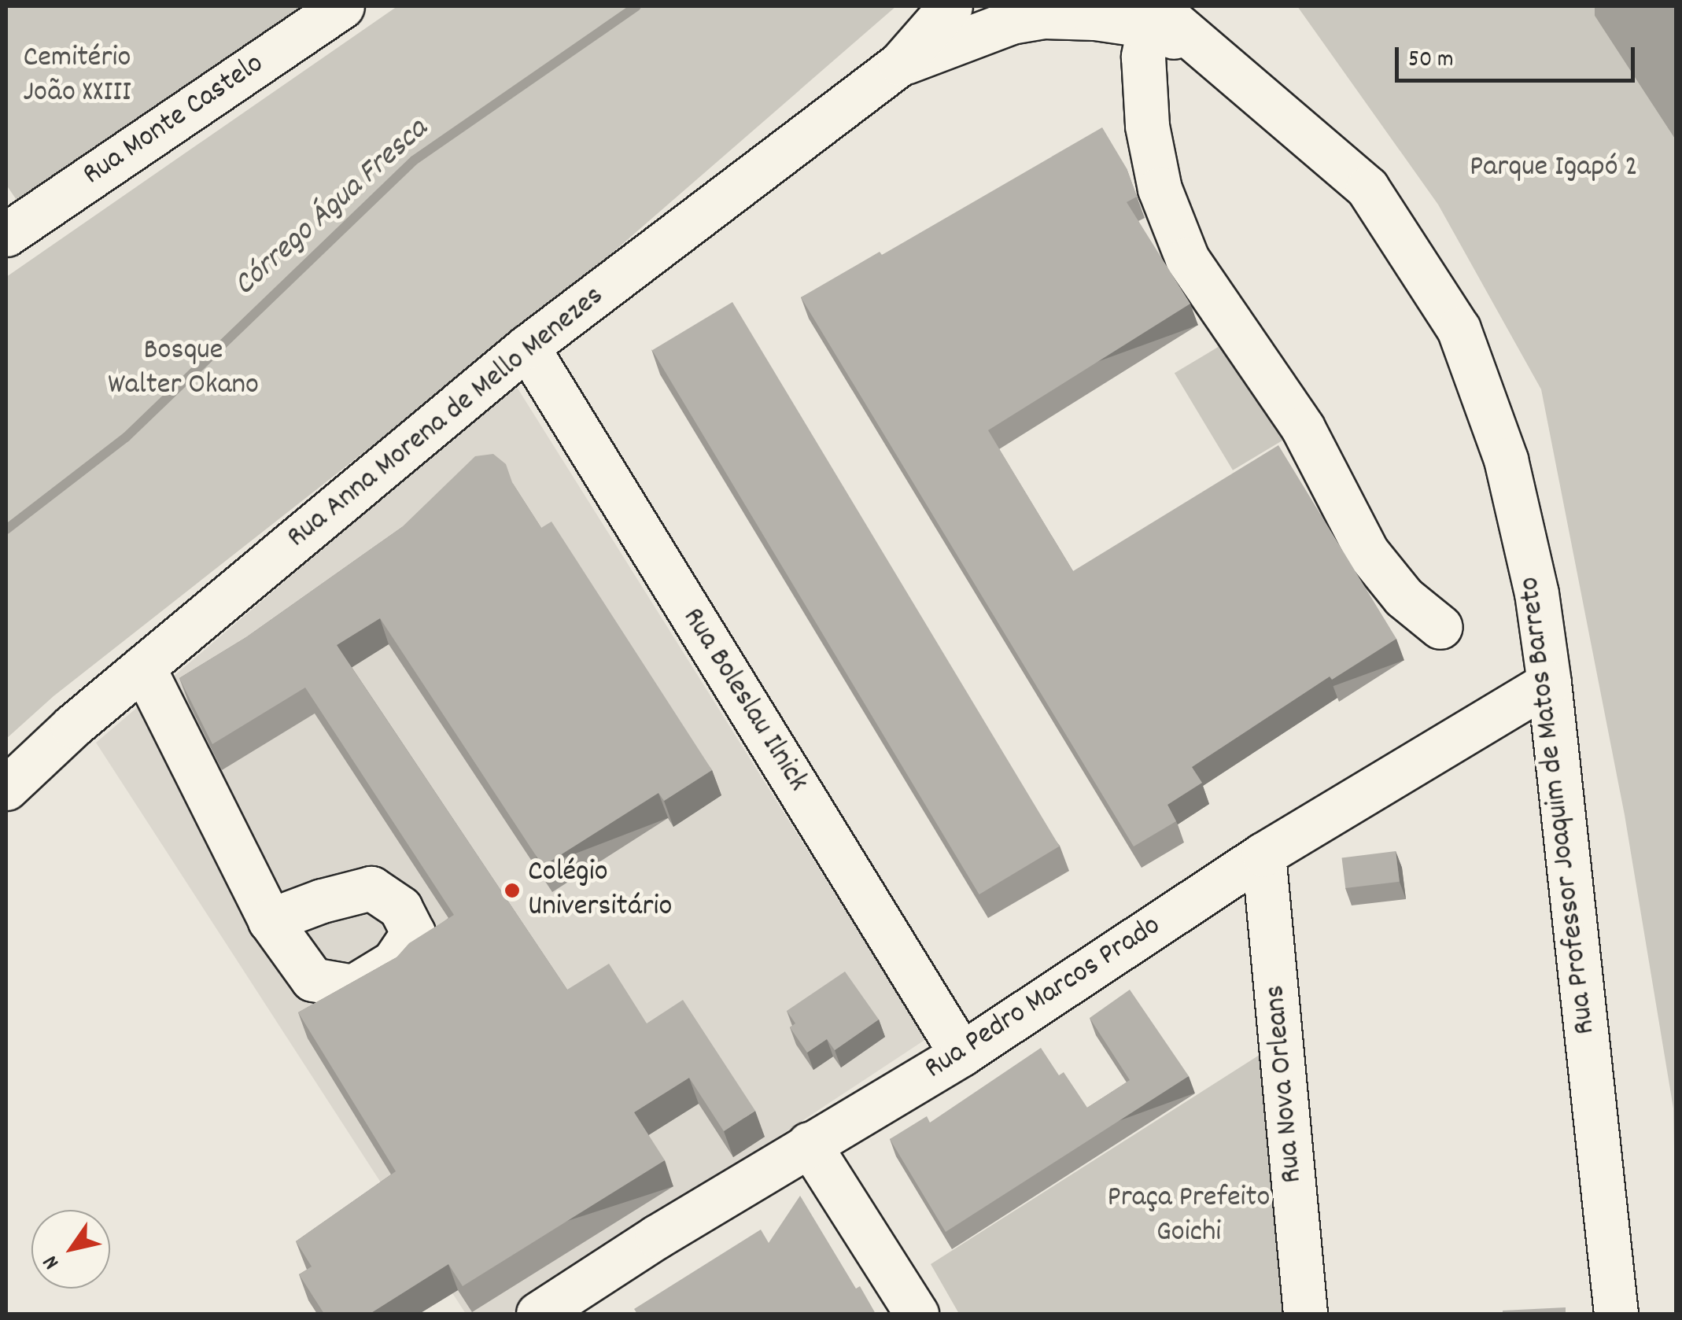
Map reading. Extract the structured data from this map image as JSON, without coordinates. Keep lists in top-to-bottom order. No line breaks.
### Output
{"streets":{"street":["Rua Monte Castelo","Rua Anna Morena de Mello Menezes","Rua Boleslau Ilnick","Rua Professor Joaquim de Matos Barreto","Rua Pedro Marcos Prado","Rua Nova Orleans"]},"crossings":[["Rua Anna Morena de Mello Menezes","Rua Boleslau Ilnick"],["Rua Anna Morena de Mello Menezes","Rua Professor Joaquim de Matos Barreto"],["Rua Boleslau Ilnick","Rua Pedro Marcos Prado"],["Rua Professor Joaquim de Matos Barreto","Rua Pedro Marcos Prado"],["Rua Pedro Marcos Prado","Rua Nova Orleans"]],"water":["Córrego Água Fresca"],"parks":["Cemitério João XXIII","Parque Igapó 2","Bosque Walter Okano","Praça Prefeito Goichi"],"places":["Colégio Universitário"],"scale_bar":"50 m","north":"bottom left"}
